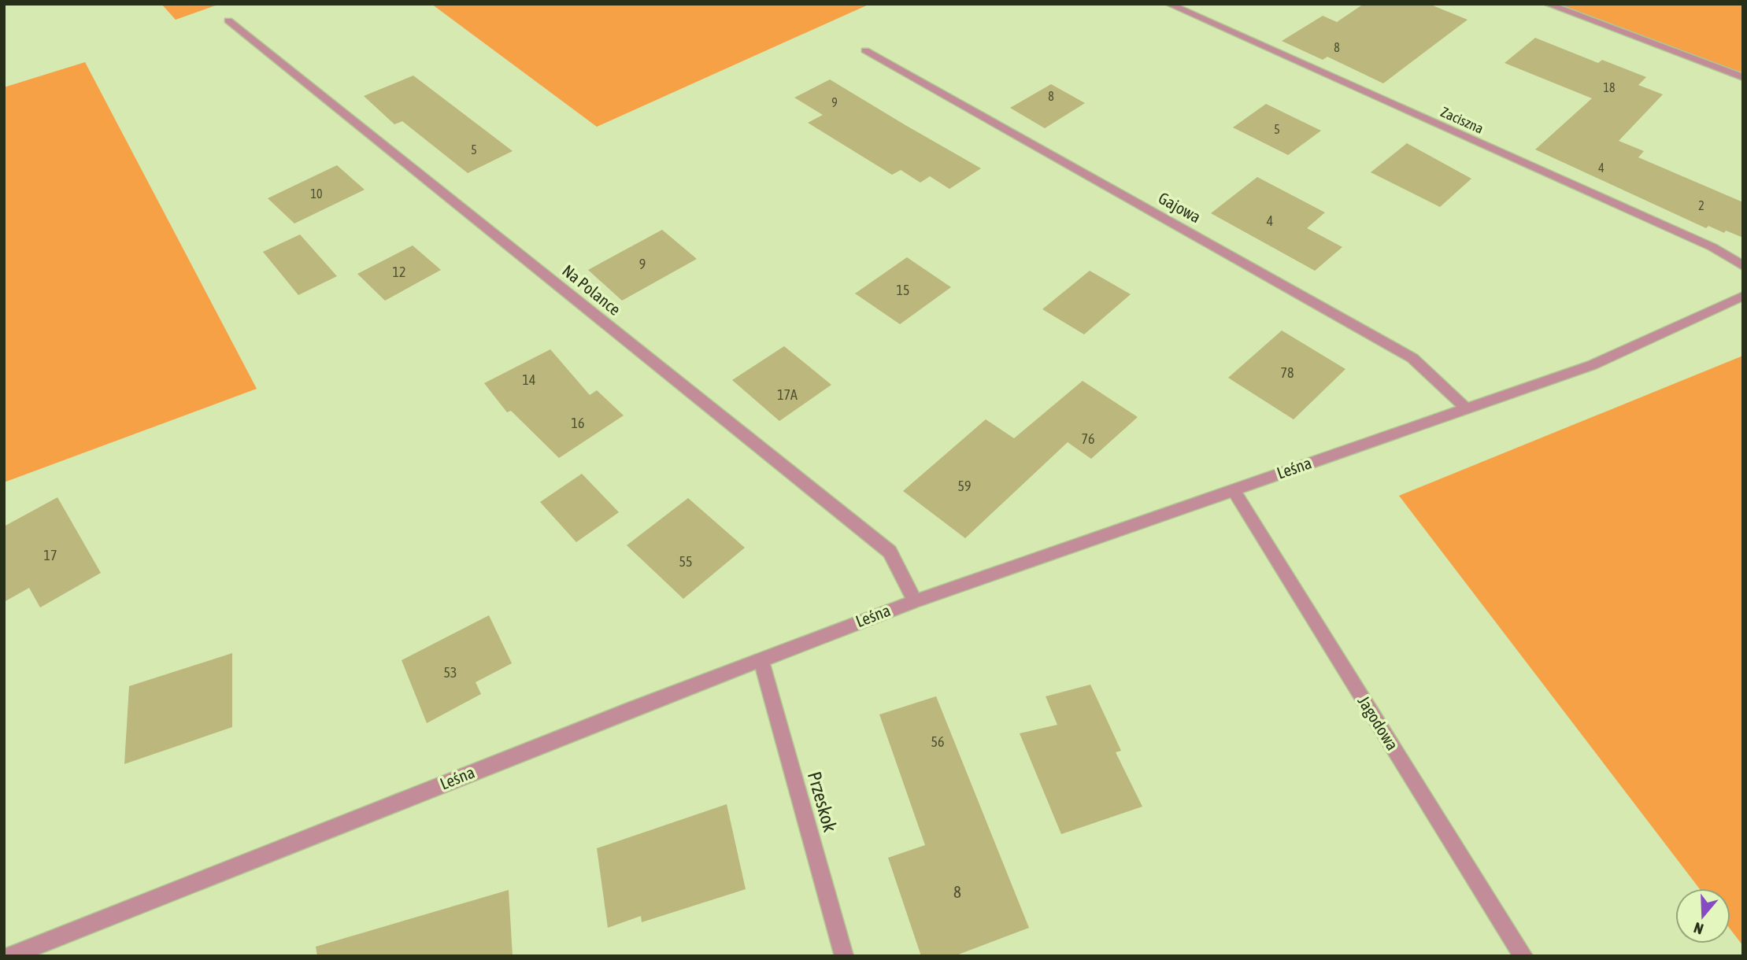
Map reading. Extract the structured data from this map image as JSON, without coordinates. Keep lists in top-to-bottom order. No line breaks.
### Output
{"streets":{"street":["Zaciszna","Gajowa","Na Polance","Leśna","Jagodowa","Przeskok"]},"crossings":[["Gajowa","Leśna"],["Na Polance","Leśna"],["Leśna","Jagodowa"],["Leśna","Przeskok"]],"house_numbers":["8","18","8","9","5","5","4","10","2","4","9","12","15","78","14","17A","16","76","59","17","55","53","56","8"],"north":"bottom"}
